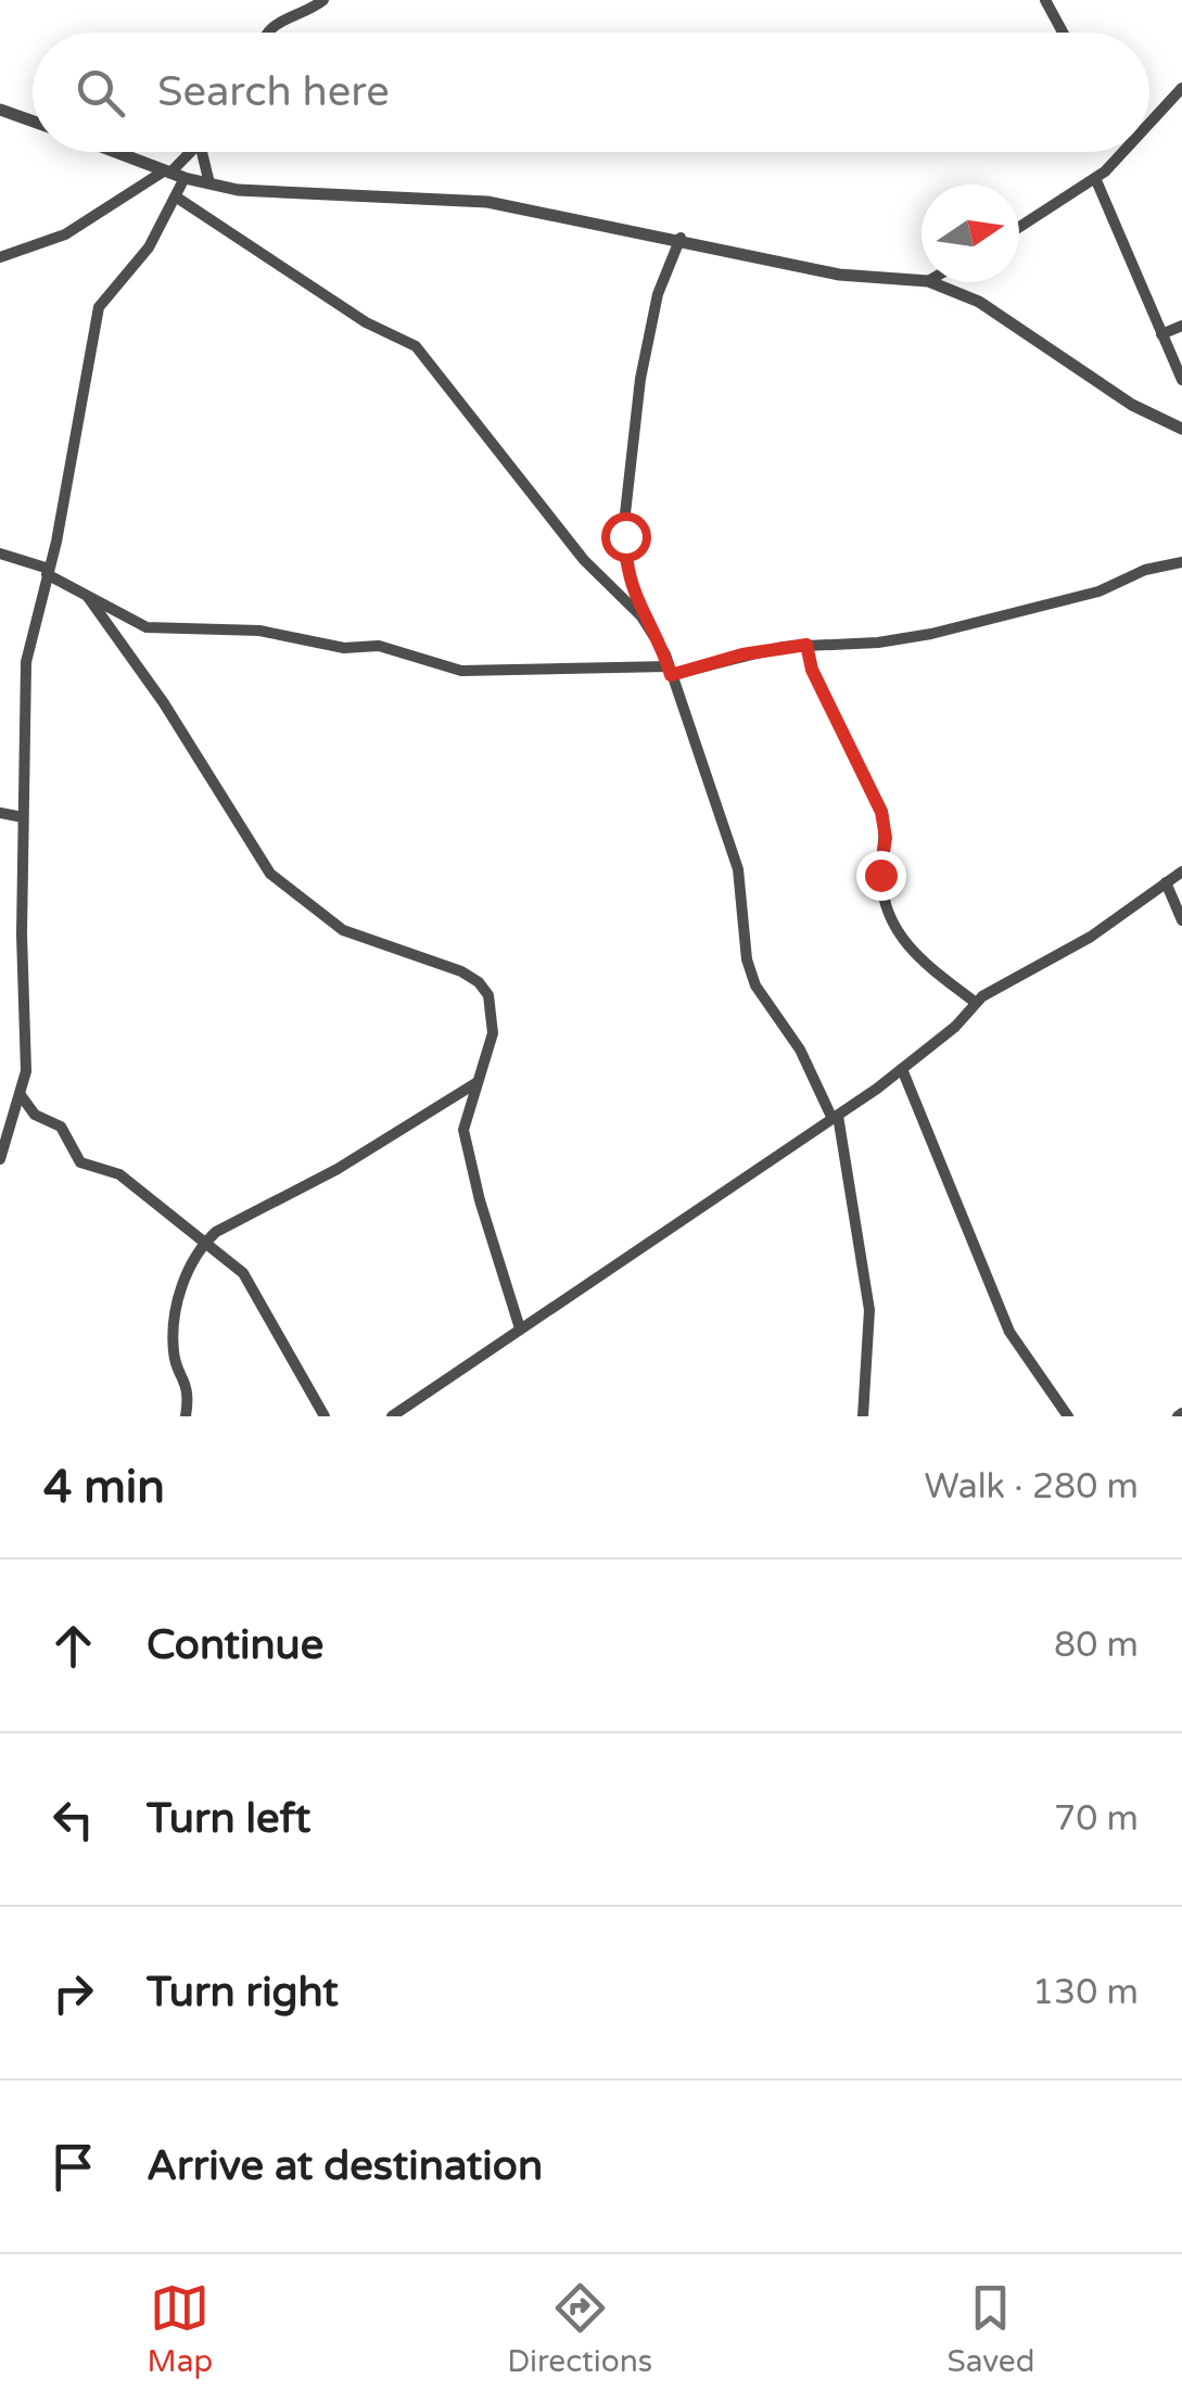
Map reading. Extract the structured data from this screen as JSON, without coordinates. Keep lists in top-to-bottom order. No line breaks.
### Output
{"north":"right","page":{"search":"Search here","heading":["4 min","Walk · 280 m"],"list":[["Continue","80 m"],["Turn left","70 m"],["Turn right","130 m"],"Arrive at destination"],"nav":["Map","Directions","Saved"]}}
